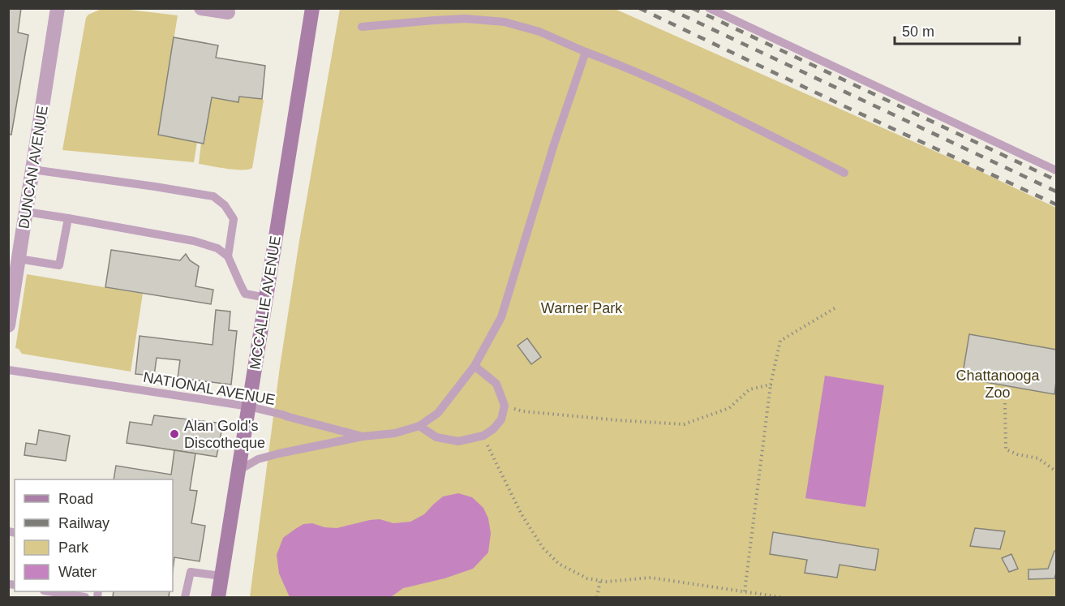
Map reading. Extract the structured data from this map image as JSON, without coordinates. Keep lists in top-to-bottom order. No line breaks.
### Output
{"streets":{"main road":["MCCALLIE AVENUE"],"street":["DUNCAN AVENUE"],"lane":["NATIONAL AVENUE"]},"crossings":[["MCCALLIE AVENUE","NATIONAL AVENUE"]],"parks":["Warner Park","Chattanooga Zoo"],"places":["Alan Gold's Discotheque"],"legend":["Road","Railway","Park","Water"],"scale_bar":"50 m"}
